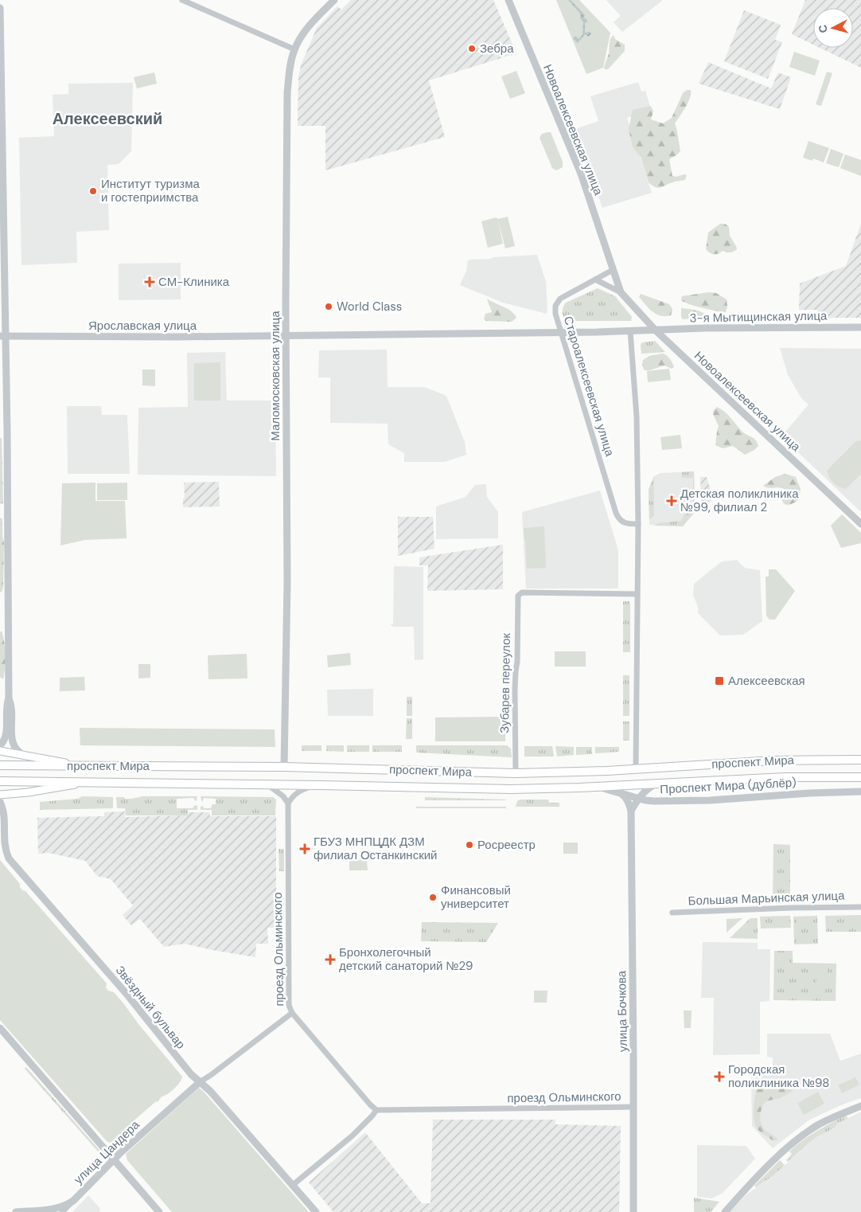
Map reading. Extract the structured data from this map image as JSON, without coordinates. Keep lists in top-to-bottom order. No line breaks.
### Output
{"streets":{"main road":["проспект Мира"],"street":["Новоалексеевская улица","3-я Мытищинская улица","Ярославская улица","Маломосковская улица","Староалексеевская улица","Зубарев переулок","Проспект Мира (дублёр)","Большая Марьинская улица","проезд Ольминского","Звёздный бульвар","улица Бочкова","улица Цандера"]},"crossings":[["Новоалексеевская улица","3-я Мытищинская улица"],["Новоалексеевская улица","Староалексеевская улица"],["3-я Мытищинская улица","Ярославская улица"],["3-я Мытищинская улица","Староалексеевская улица"],["Ярославская улица","Маломосковская улица"],["Ярославская улица","Староалексеевская улица"],["Маломосковская улица","проспект Мира"],["Зубарев переулок","проспект Мира"],["проспект Мира","Проспект Мира (дублёр)"],["Проспект Мира (дублёр)","улица Бочкова"],["проезд Ольминского","улица Бочкова"],["Звёздный бульвар","улица Цандера"]],"districts":["Алексеевский"],"places":{"other":["Зебра","Институт туризма и гостеприимства","World Class","Росреестр","Финансовый университет"],"health":["СМ-Клиника","Детская поликлиника №99, филиал 2","ГБУЗ МНПЦДК ДЗМ филиал Останкинский","Бронхолегочный детский санаторий №29","Городская поликлиника №98"],"transit":["Алексеевская"]},"north":"left"}
